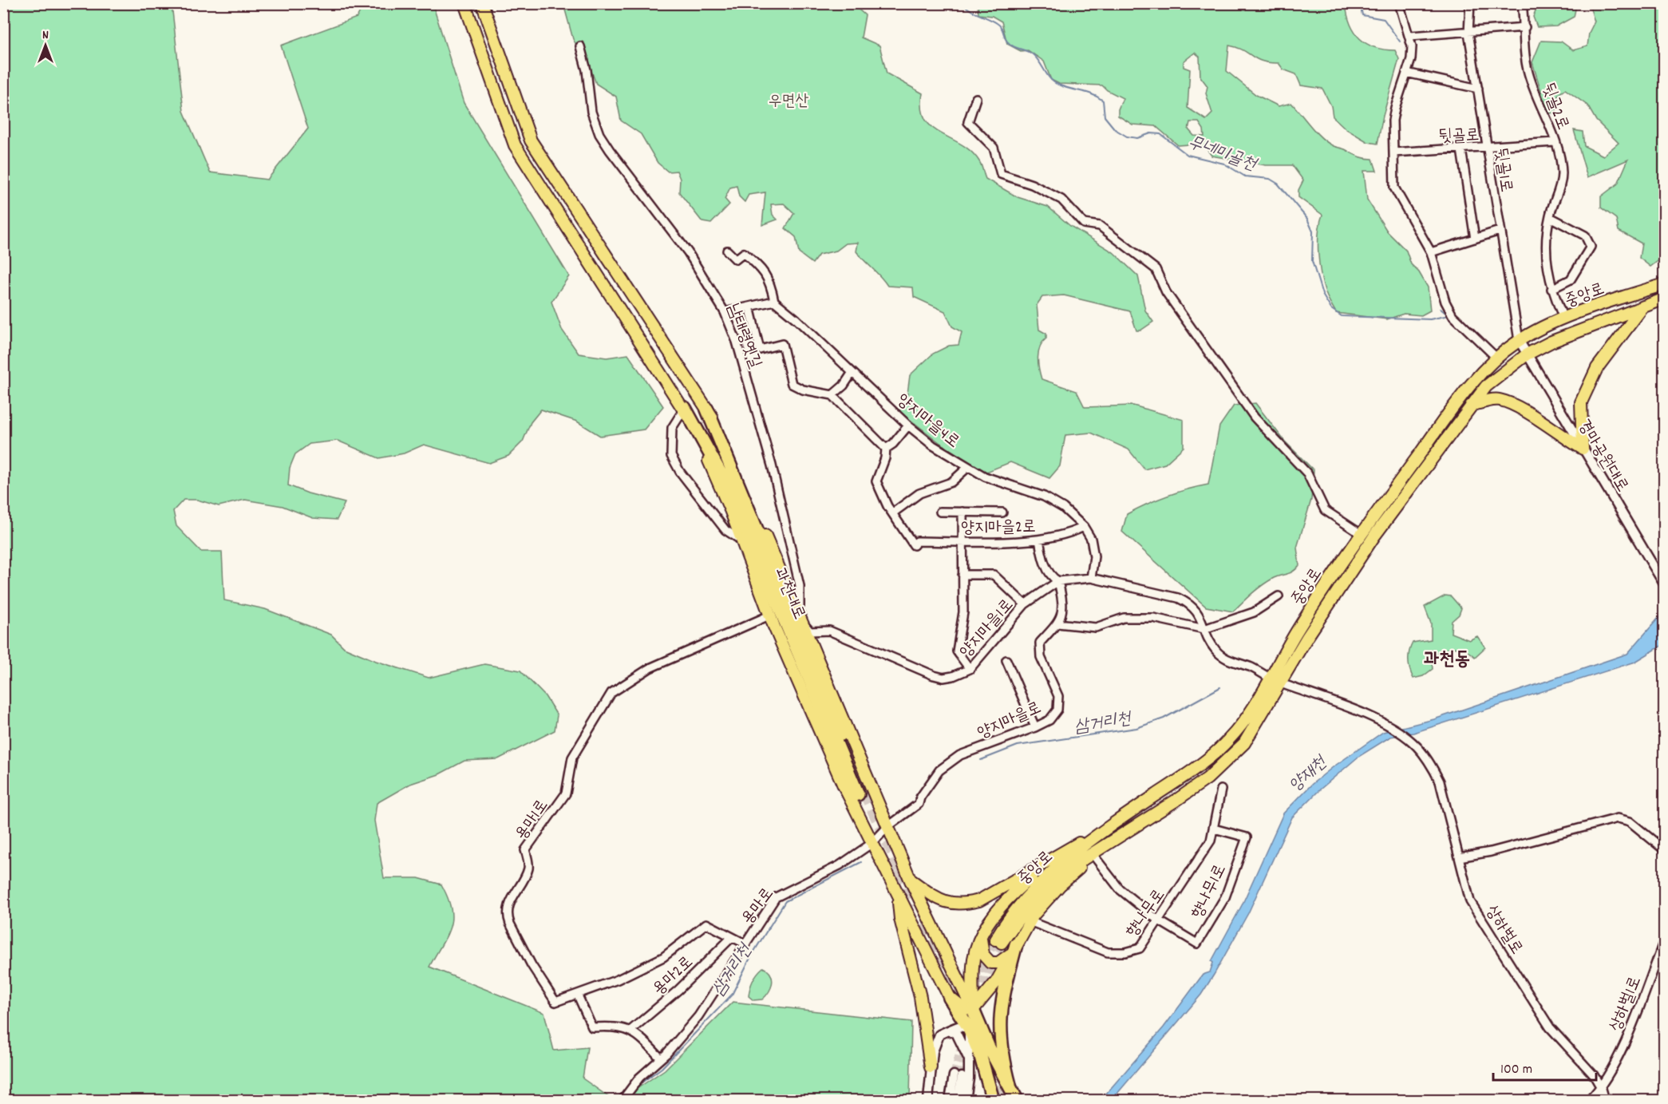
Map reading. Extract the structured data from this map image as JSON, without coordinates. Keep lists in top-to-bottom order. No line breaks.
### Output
{"streets":{"highway":["과천대로"],"main road":["중앙로"],"street":["뒷골2로","뒷골로","뒷골1로","남태령옛길","양지마을4로","경마공원대로","양지마을2로","양지마을1로","양지마을로","용마1로","향나무1로","용마로","향나무로","상하벌로","용마2로","상하벌1로"]},"crossings":[["뒷골2로","뒷골로"],["뒷골2로","중앙로"],["뒷골로","뒷골1로"],["뒷골1로","중앙로"],["뒷골1로","경마공원대로"],["중앙로","경마공원대로"],["중앙로","양지마을1로"],["중앙로","상하벌로"],["양지마을4로","양지마을2로"],["양지마을4로","양지마을1로"],["양지마을1로","양지마을로"],["양지마을1로","상하벌로"],["양지마을로","용마로"],["용마1로","용마로"],["용마1로","용마2로"],["향나무1로","향나무로"],["상하벌로","상하벌1로"]],"districts":["과천동"],"water":["무네미골천","삼거리천","양재천"],"parks":["우면산"],"scale_bar":"100 m","north":"top"}
